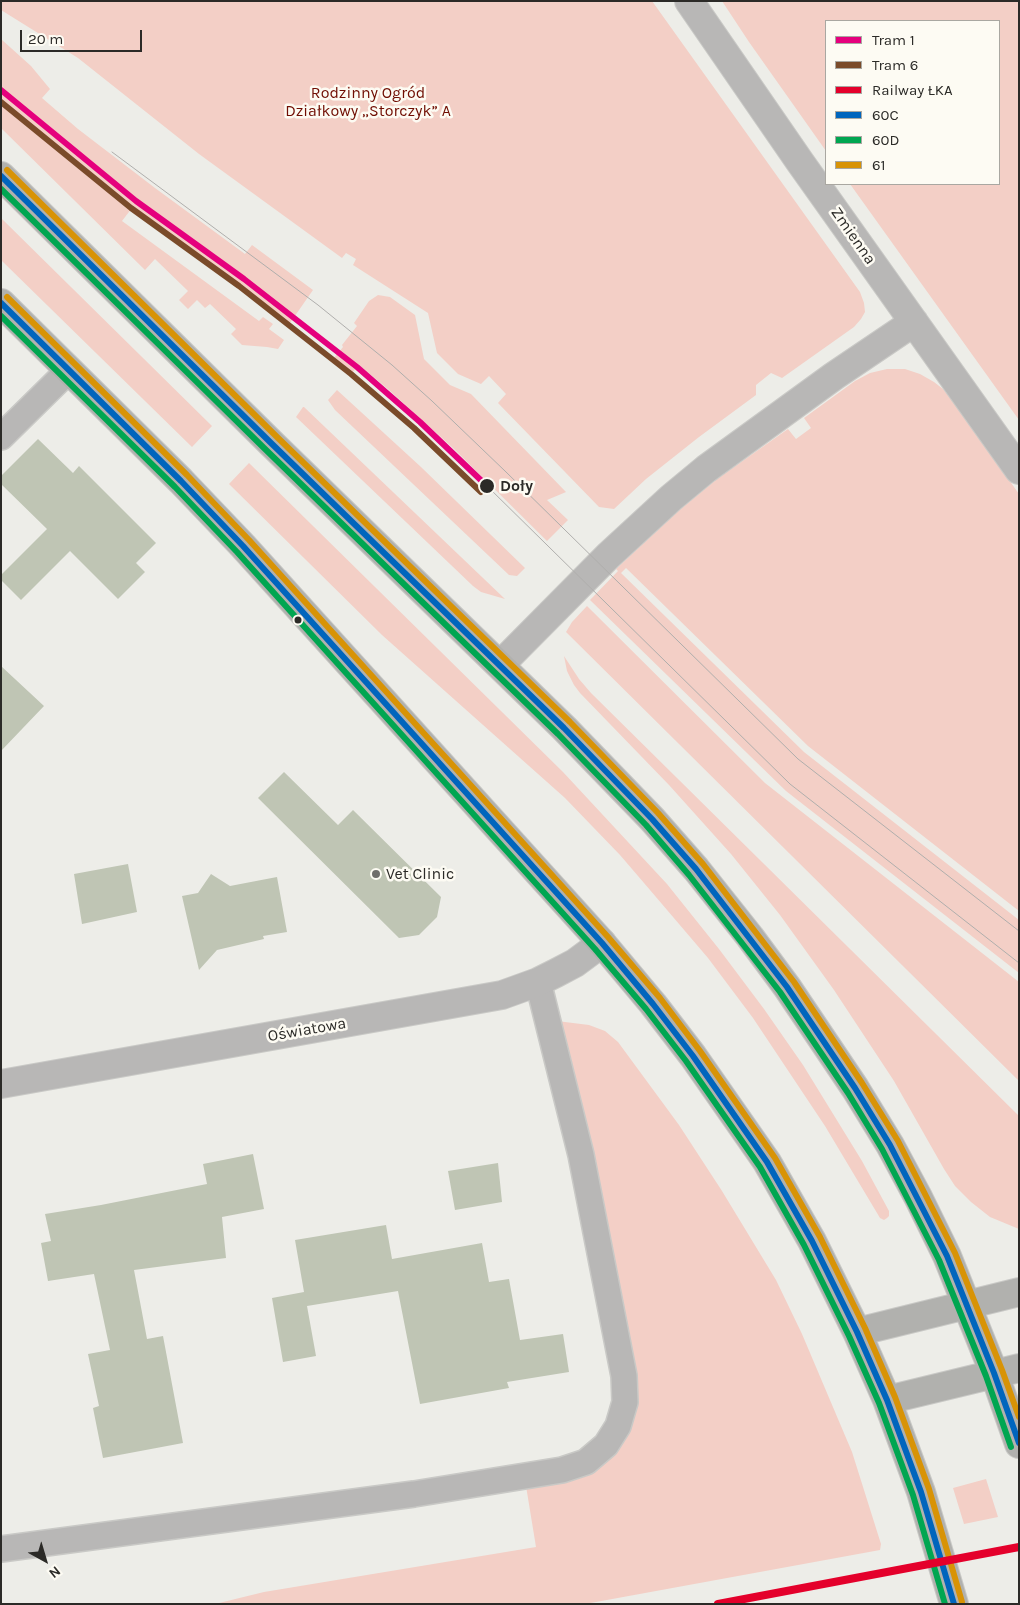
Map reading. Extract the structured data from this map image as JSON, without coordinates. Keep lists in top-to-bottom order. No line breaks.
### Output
{"streets":{"street":["Zmienna","Oświatowa"]},"parks":["Rodzinny Ogród Działkowy „Storczyk” A"],"places":["Doły","Vet Clinic"],"lines":["tram line 1","tram line 6","transit line 61","transit line 60C","transit line 60D","rail line ŁKA"],"legend":["Tram 1","Tram 6","Railway ŁKA","60C","60D","61"],"scale_bar":"20 m","north":"bottom right"}
